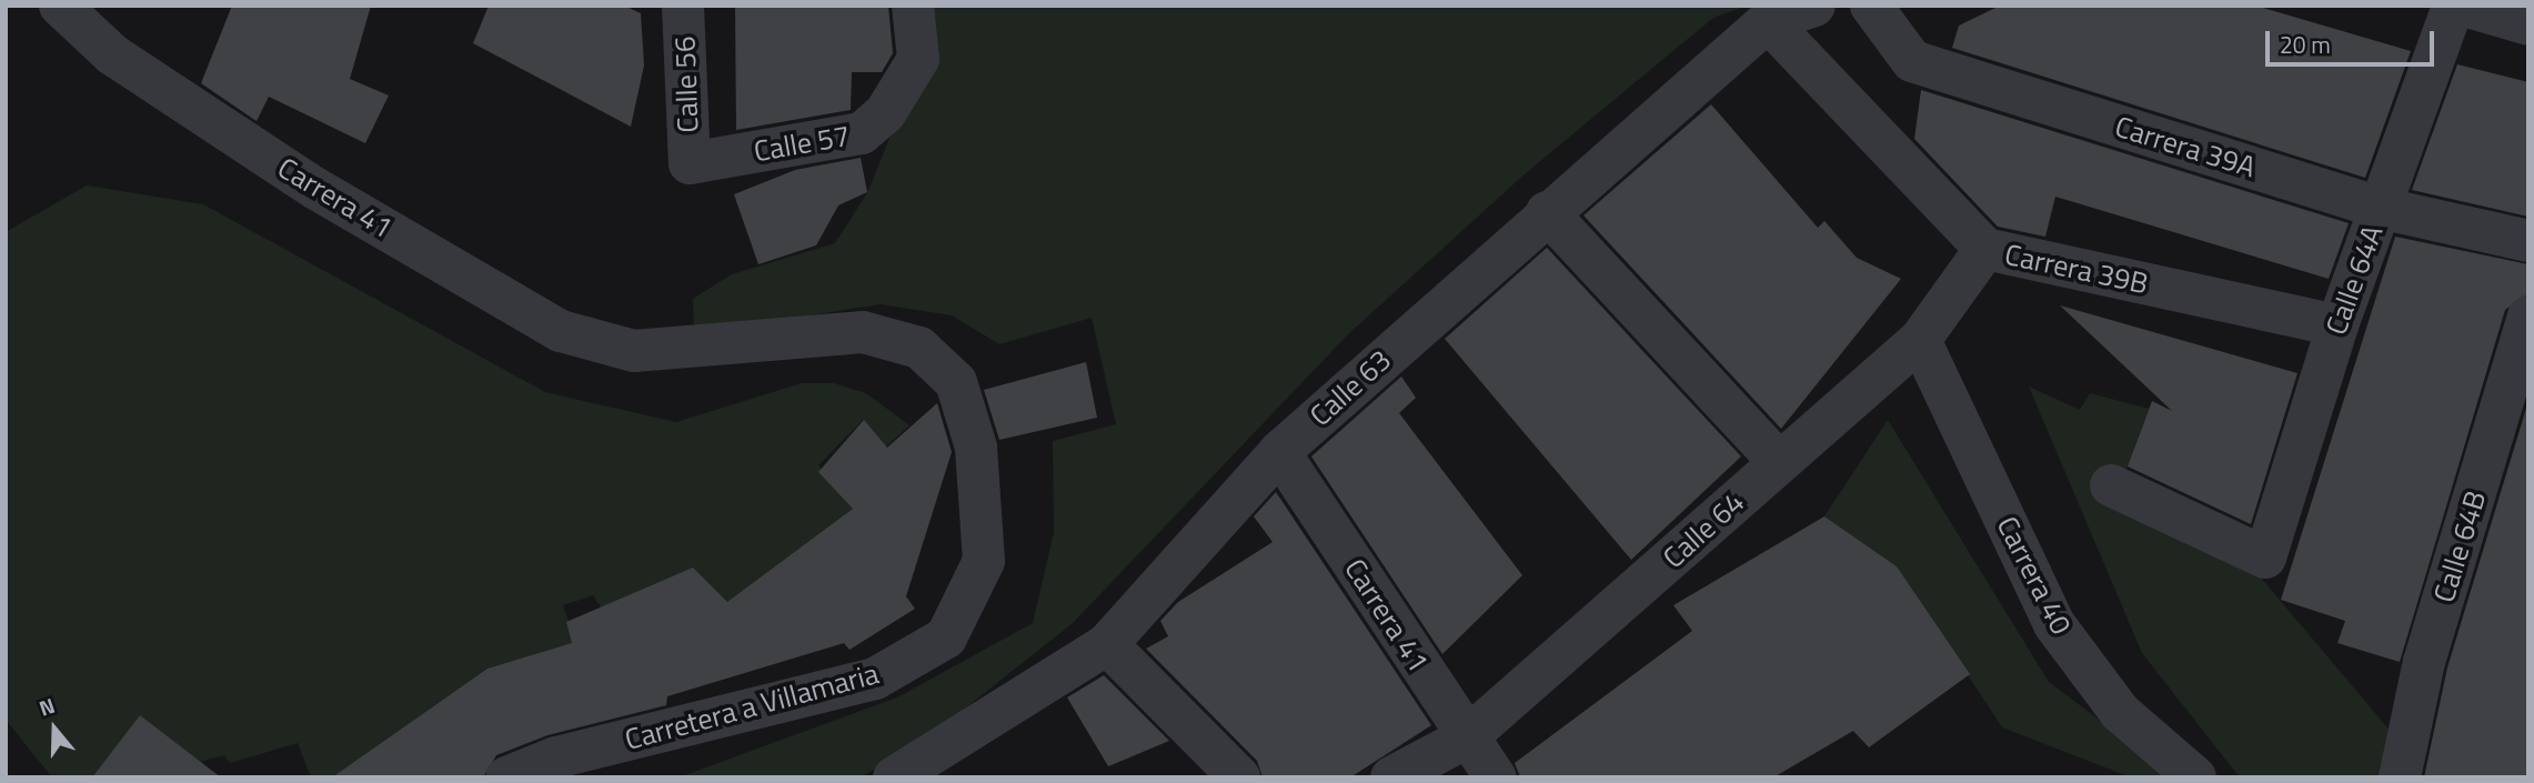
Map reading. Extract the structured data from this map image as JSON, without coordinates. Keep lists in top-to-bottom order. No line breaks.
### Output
{"streets":{"street":["Calle 56","Calle 57","Carrera 39A","Carrera 41","Carrera 39B","Calle 64A","Calle 63","Calle 64","Calle 64B","Carrera 40","Carretera a Villamaria"]},"crossings":[["Calle 56","Calle 57"],["Carrera 39A","Calle 64A"],["Carrera 41","Calle 63"],["Carrera 41","Calle 64"],["Carrera 41","Carretera a Villamaria"],["Carrera 39B","Calle 64A"],["Carrera 39B","Calle 63"],["Carrera 39B","Calle 64"],["Calle 64","Carrera 40"]],"scale_bar":"20 m","north":"top"}
